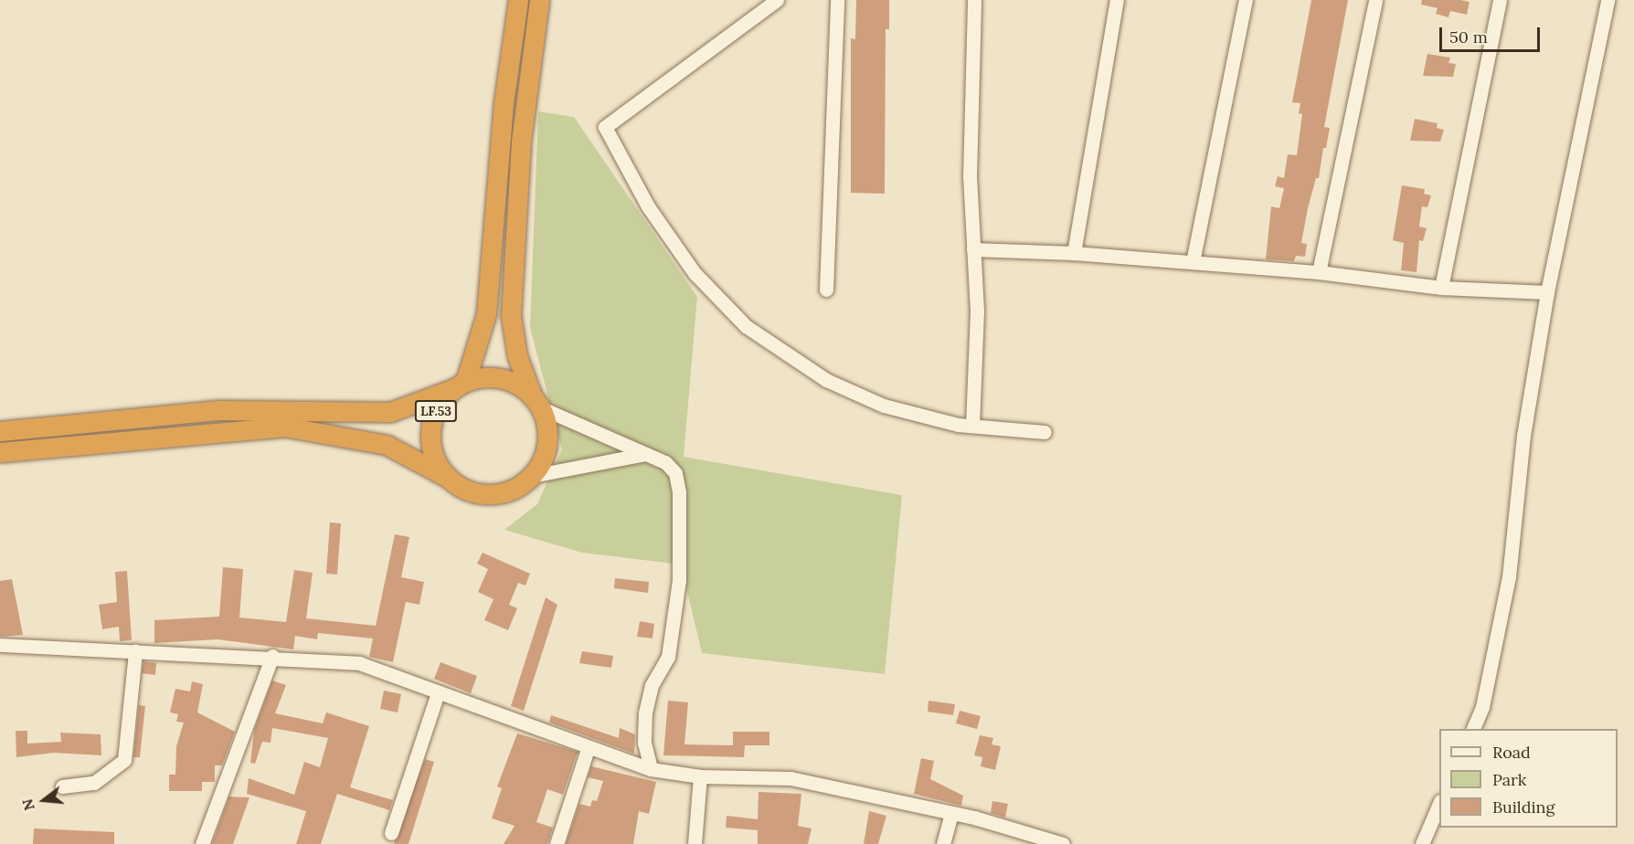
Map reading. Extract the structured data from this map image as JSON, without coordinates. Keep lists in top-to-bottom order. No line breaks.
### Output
{"streets":{"highway":["LF.53"]},"legend":["Road","Park","Building"],"scale_bar":"50 m","north":"left"}
